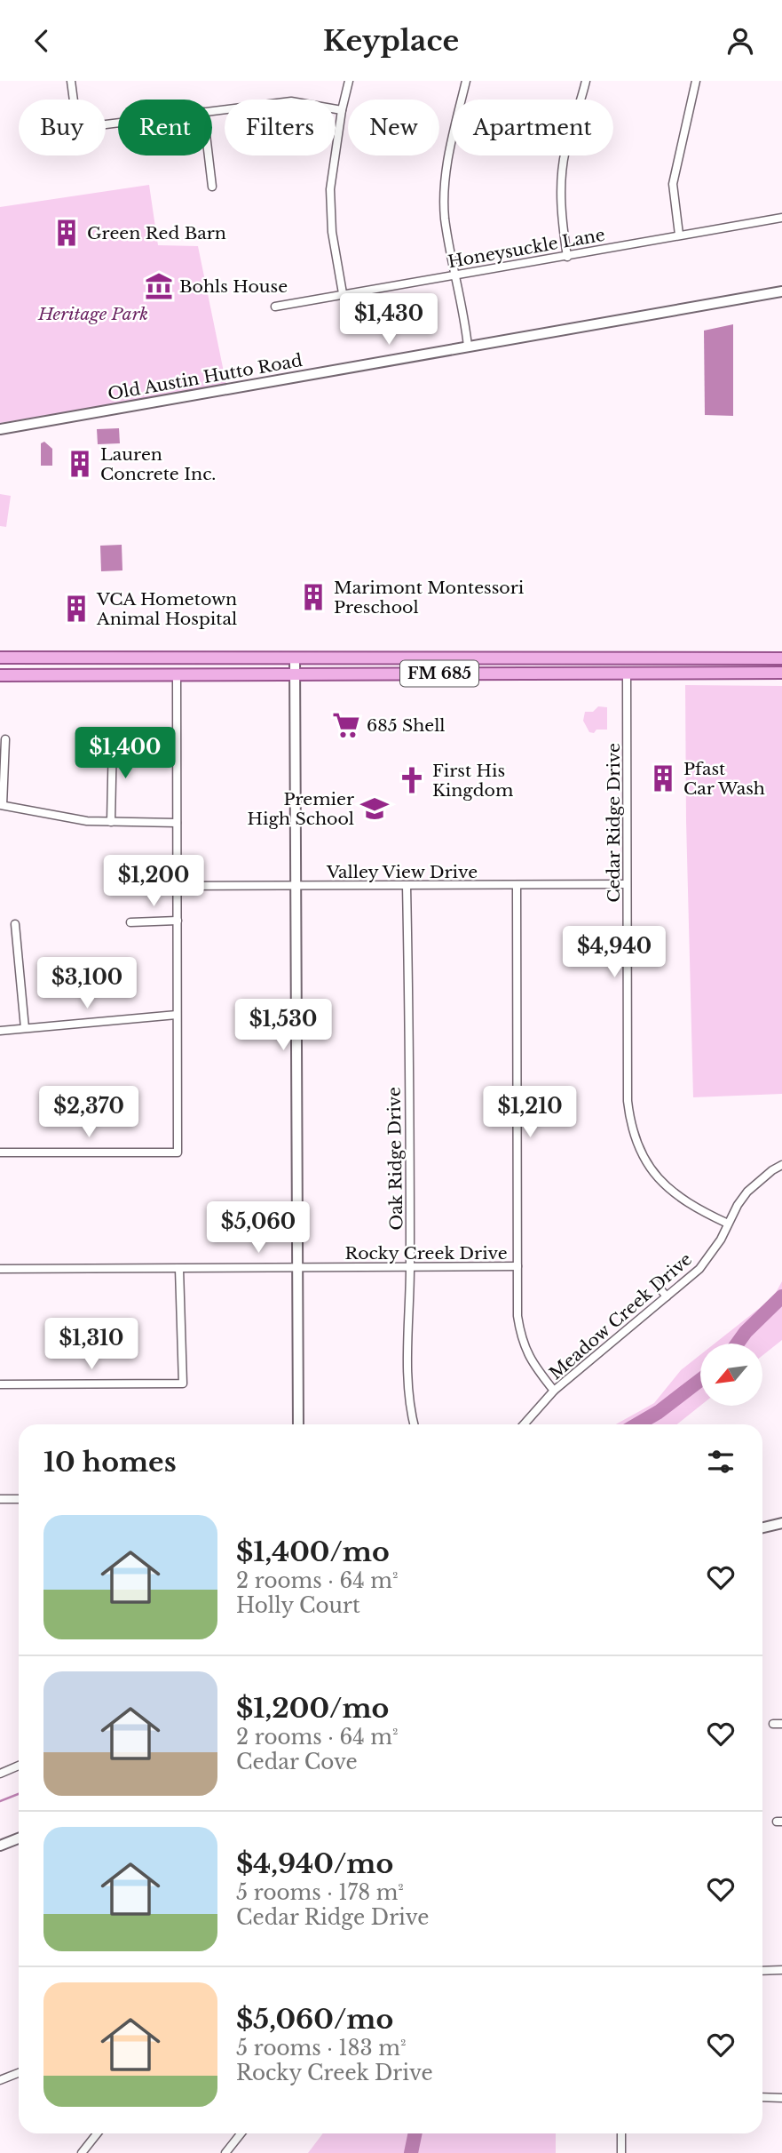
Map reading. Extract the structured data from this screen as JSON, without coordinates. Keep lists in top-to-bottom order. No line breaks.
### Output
{"streets":{"main road":["FM 685"],"street":["Honeysuckle Lane","Old Austin Hutto Road","Cedar Ridge Drive","Valley View Drive","Oak Ridge Drive","Rocky Creek Drive","Meadow Creek Drive"]},"crossings":[["FM 685","Cedar Ridge Drive"],["Cedar Ridge Drive","Valley View Drive"],["Cedar Ridge Drive","Meadow Creek Drive"],["Valley View Drive","Oak Ridge Drive"],["Oak Ridge Drive","Rocky Creek Drive"]],"parks":["Heritage Park"],"places":{"building":["Green Red Barn","Lauren Concrete Inc.","Marimont Montessori Preschool","VCA Hometown Animal Hospital","Pfast Car Wash"],"museum":["Bohls House"],"supermarket":["685 Shell"],"church":["First His Kingdom"],"school or university":["Premier High School"]},"north":"bottom left","page":{"header":"Keyplace","chip":["Buy","Rent","Filters","New","Apartment"],"price":["$1,430","$1,400","$1,200","$4,940","$3,100","$1,530","$2,370","$1,210","$5,060","$1,310"],"heading":"10 homes","list":[{"name":"$1,400/mo","note":"2 rooms · 64 m² · Holly Court"},{"name":"$1,200/mo","note":"2 rooms · 64 m² · Cedar Cove"},{"name":"$4,940/mo","note":"5 rooms · 178 m² · Cedar Ridge Drive"},{"name":"$5,060/mo","note":"5 rooms · 183 m² · Rocky Creek Drive"}]}}
